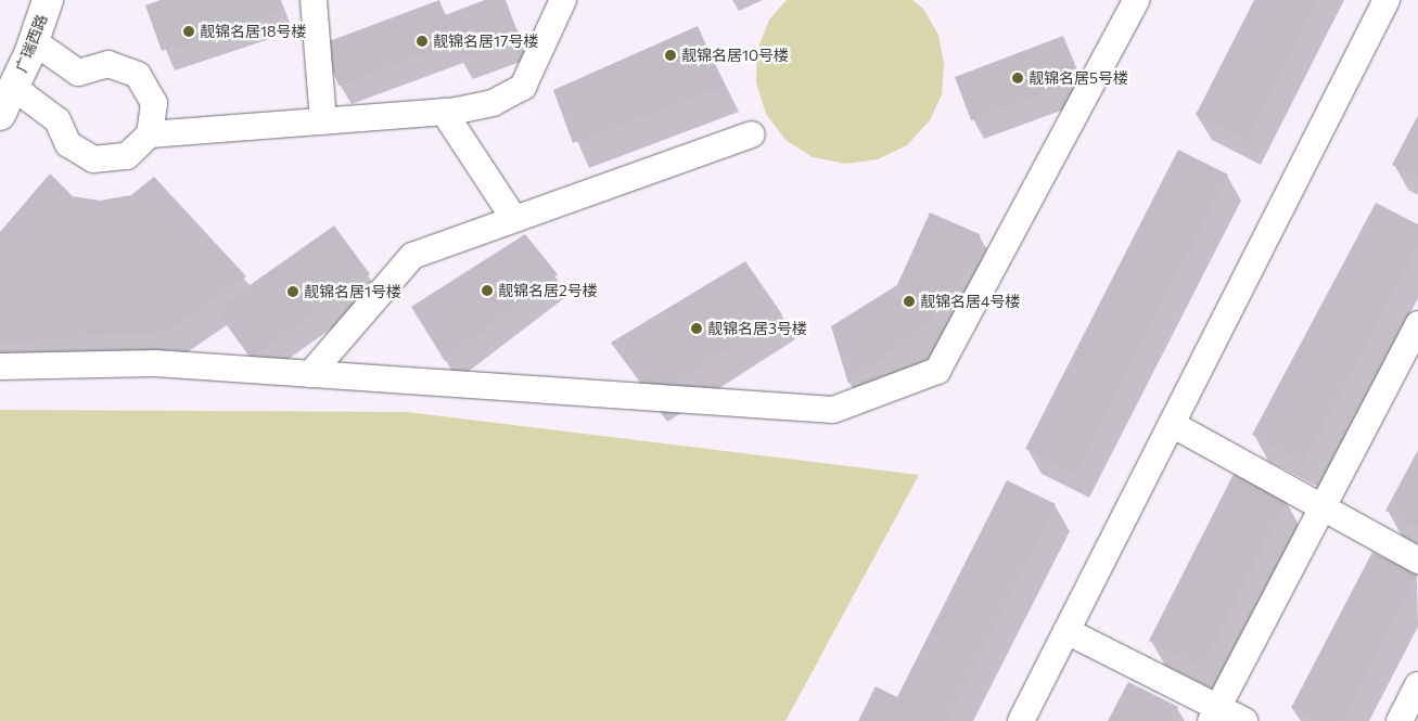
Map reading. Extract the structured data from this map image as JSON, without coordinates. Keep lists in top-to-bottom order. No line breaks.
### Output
{"streets":{"street":["广瑞西路"]},"places":["靓锦名居18号楼","靓锦名居17号楼","靓锦名居10号楼","靓锦名居5号楼","靓锦名居2号楼","靓锦名居1号楼","靓锦名居4号楼","靓锦名居3号楼"]}
